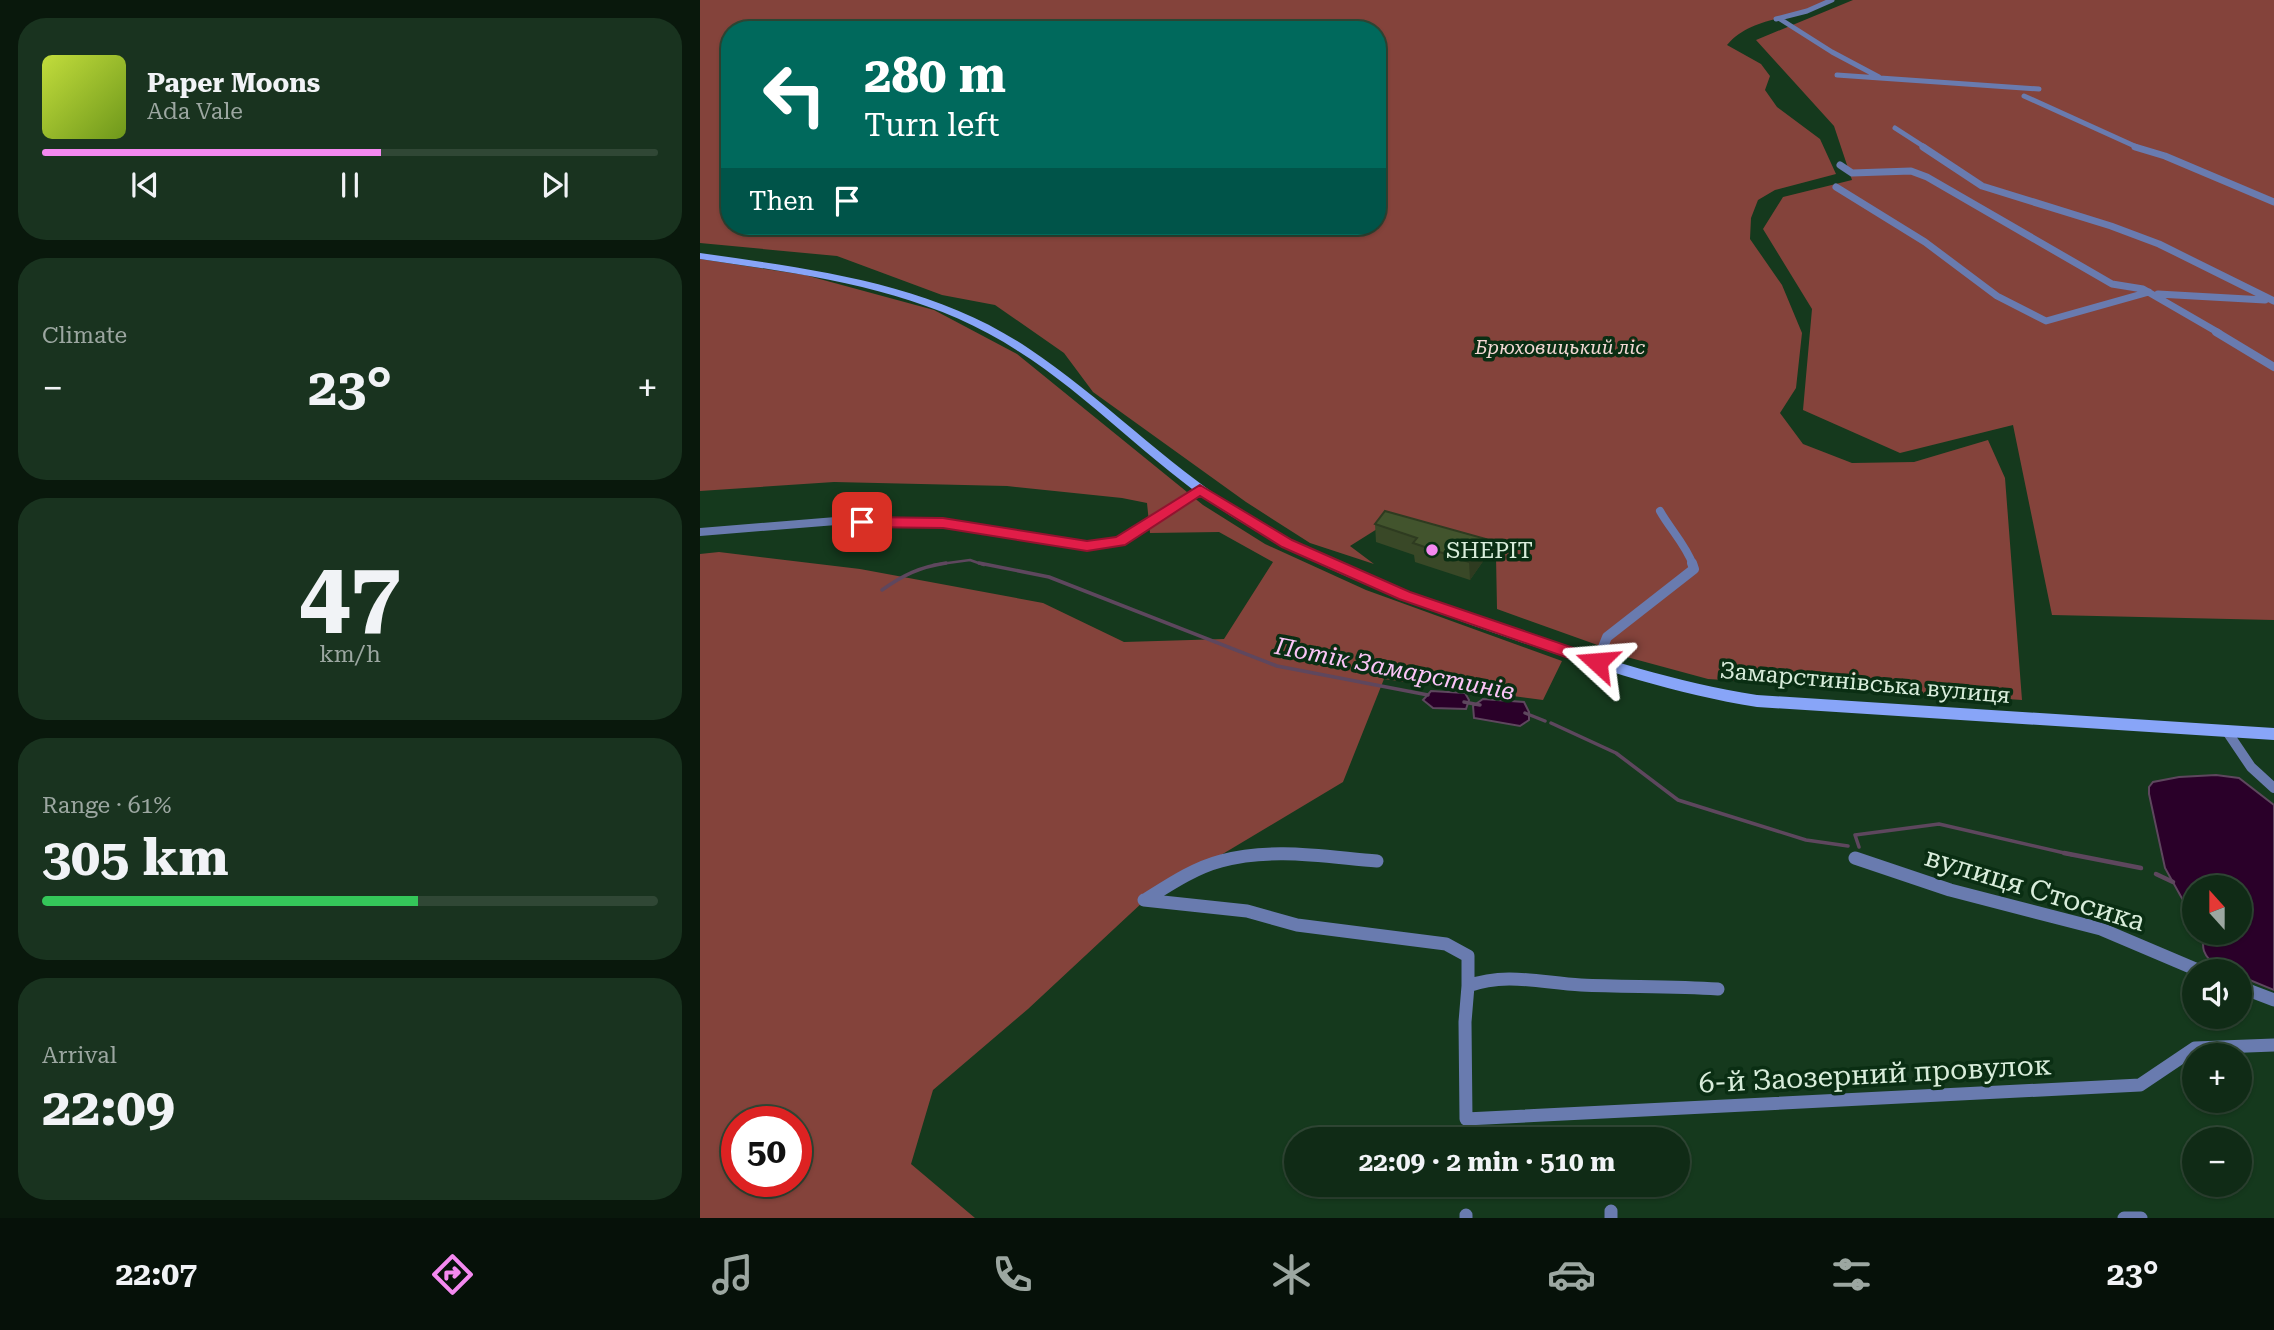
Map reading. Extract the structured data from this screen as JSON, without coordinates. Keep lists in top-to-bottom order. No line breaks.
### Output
{"streets":{"main road":["Замарстинівська вулиця"],"street":["вулиця Стосика","6-й Заозерний провулок"]},"water":["Потік Замарстинів"],"parks":["Брюховицький ліс"],"places":["SHEPIT"],"north":"top","page":{"turn":["280 m","Turn left"],"song":["Paper Moons","Ada Vale"],"then":"Then","tile":["Climate",["47","km/h"],["Range · 61%","305 km"],["Arrival","22:09"]],"heat":["−","23°","+"],"map_buttons":["+","−"],"limit":"50","trip":"22:09 · 2 min · 510 m","tabs":["22:07","23°"]}}
